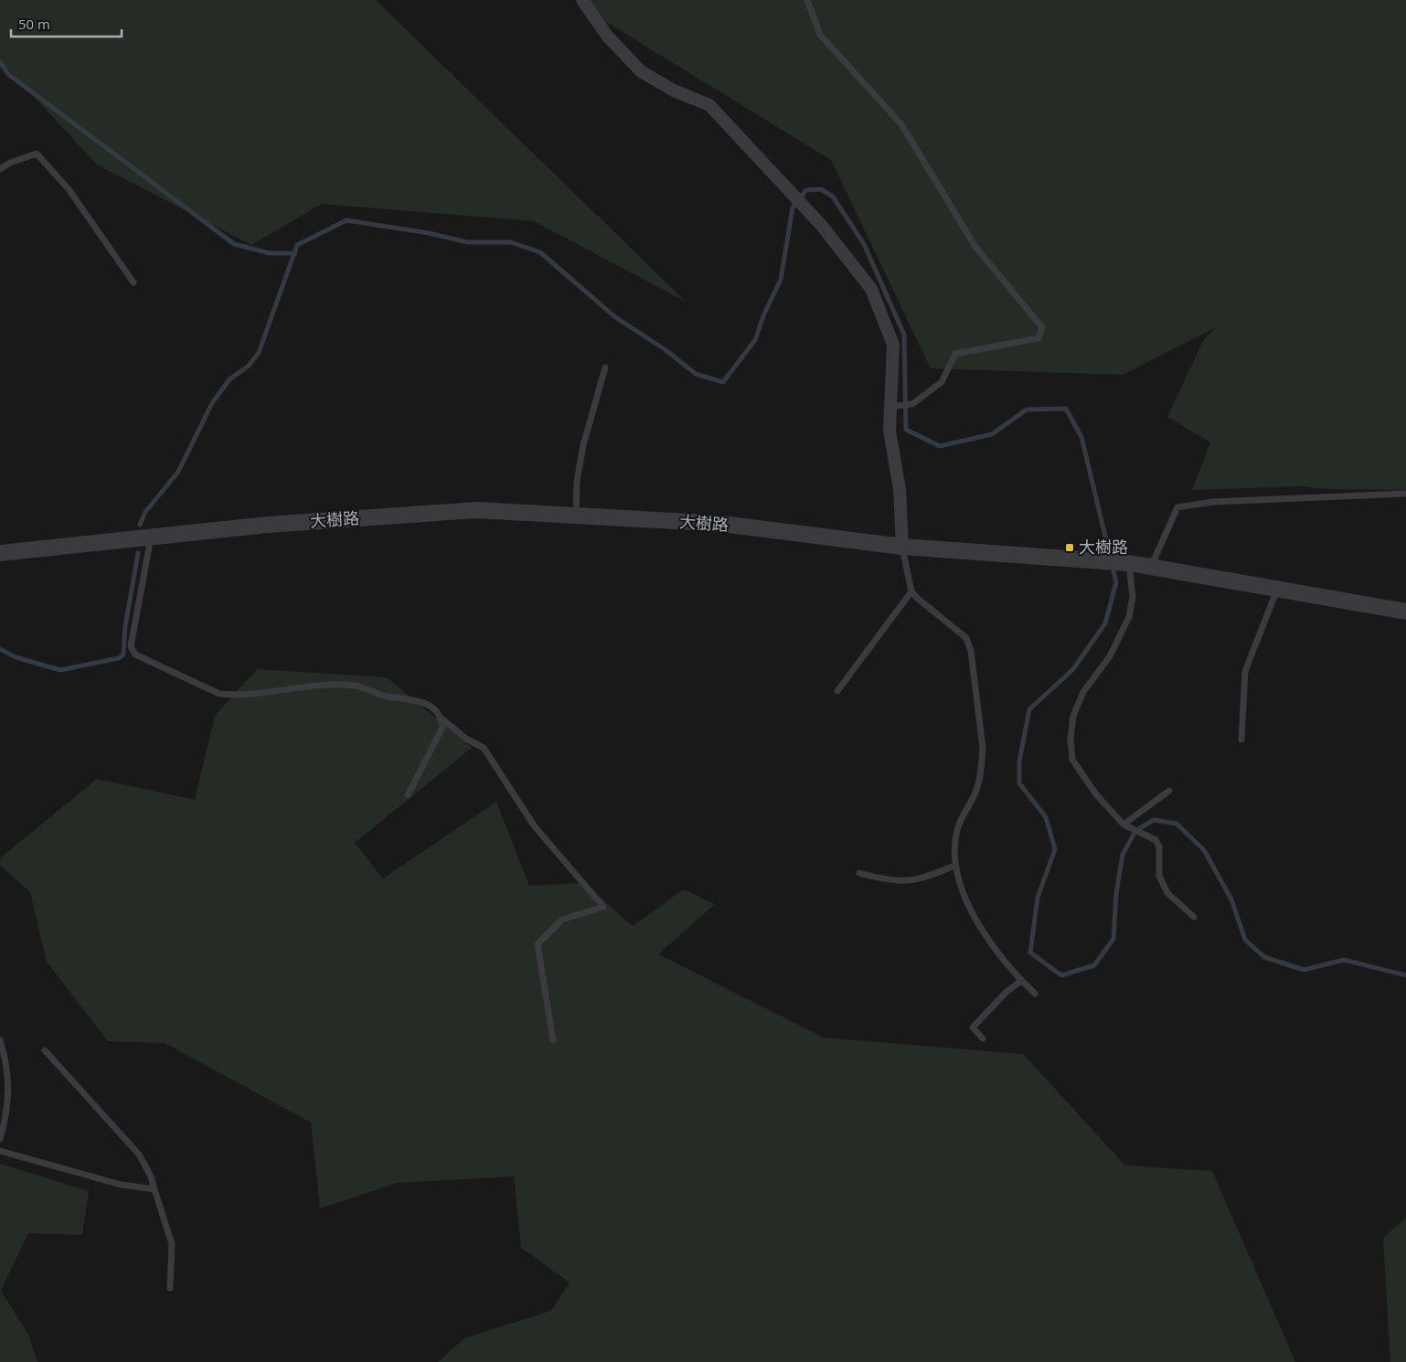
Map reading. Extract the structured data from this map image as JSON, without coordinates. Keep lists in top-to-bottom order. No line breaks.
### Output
{"streets":{"street":["大樹路"]},"places":{"transit":["大樹路"]},"scale_bar":"50 m"}
